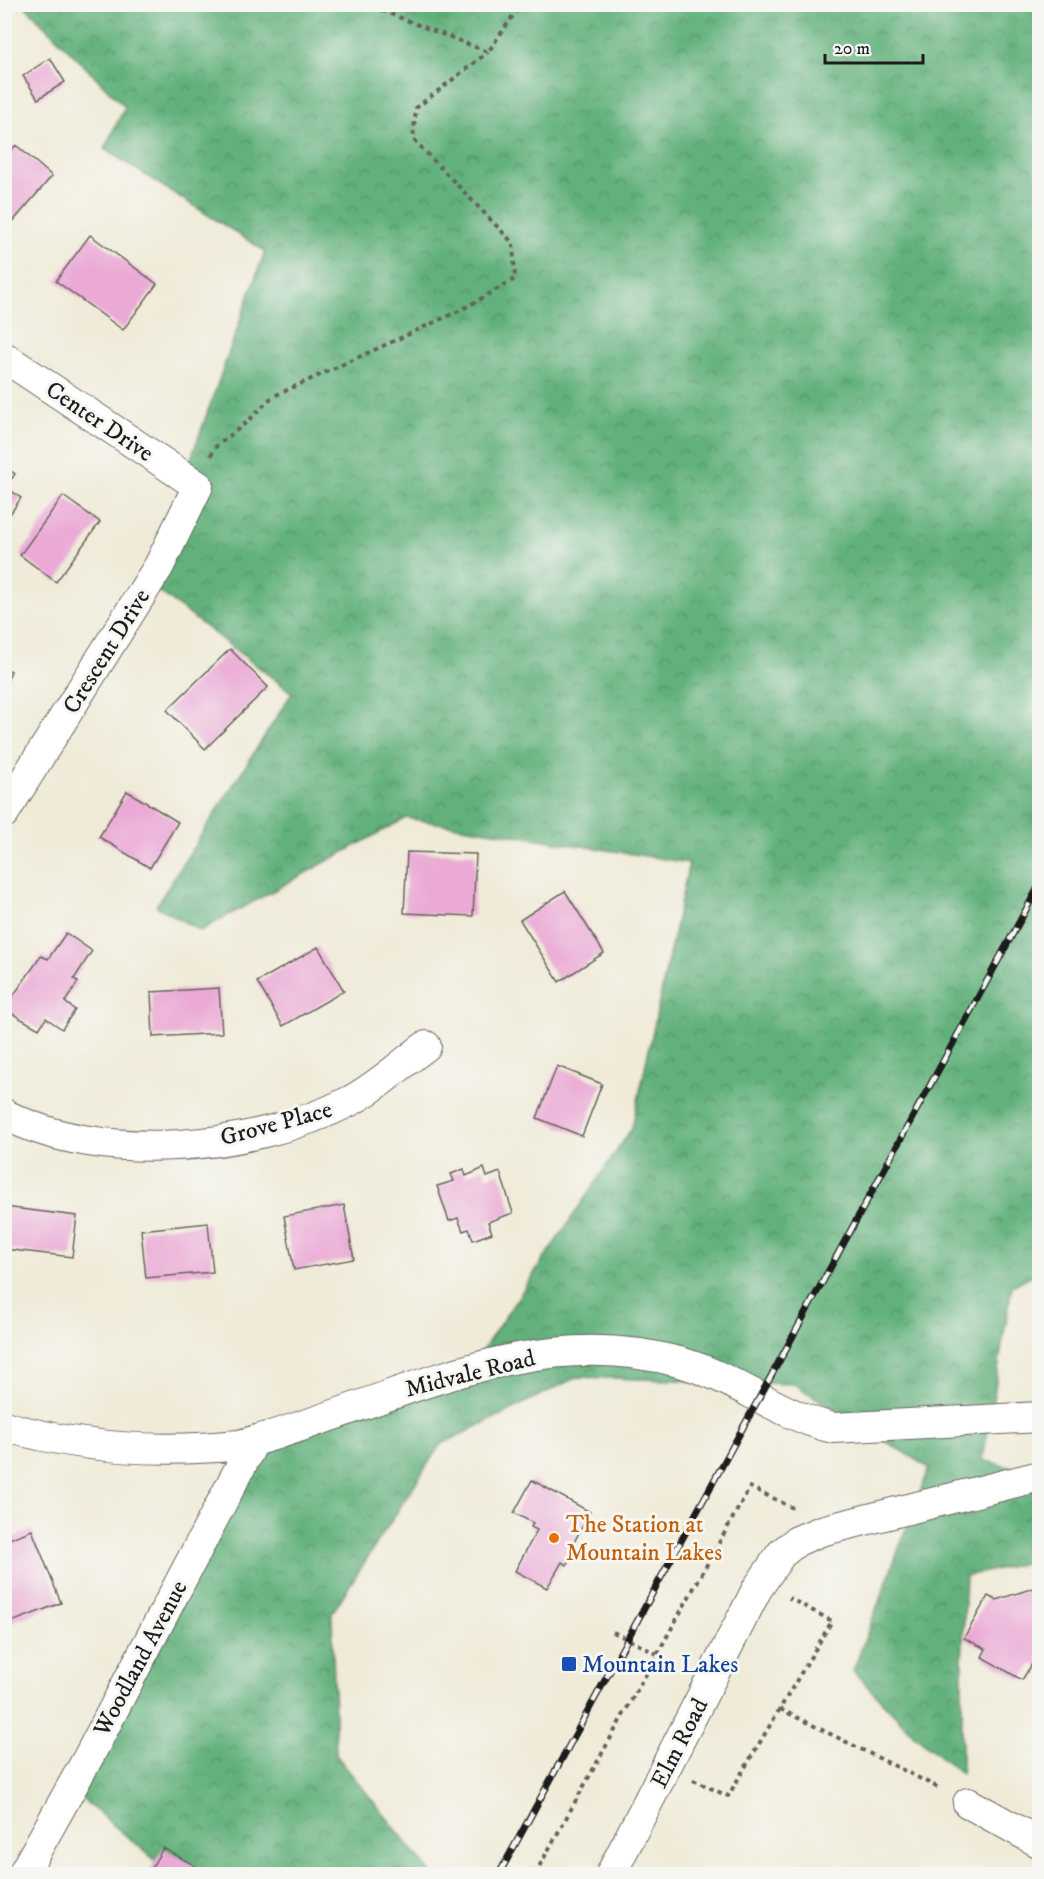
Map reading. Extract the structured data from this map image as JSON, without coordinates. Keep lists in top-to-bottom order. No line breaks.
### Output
{"streets":{"street":["Center Drive","Crescent Drive","Grove Place","Midvale Road","Woodland Avenue","Elm Road"]},"crossings":[["Center Drive","Crescent Drive"],["Midvale Road","Woodland Avenue"]],"places":{"other":["The Station at Mountain Lakes"],"transit":["Mountain Lakes"]},"scale_bar":"20 m"}
